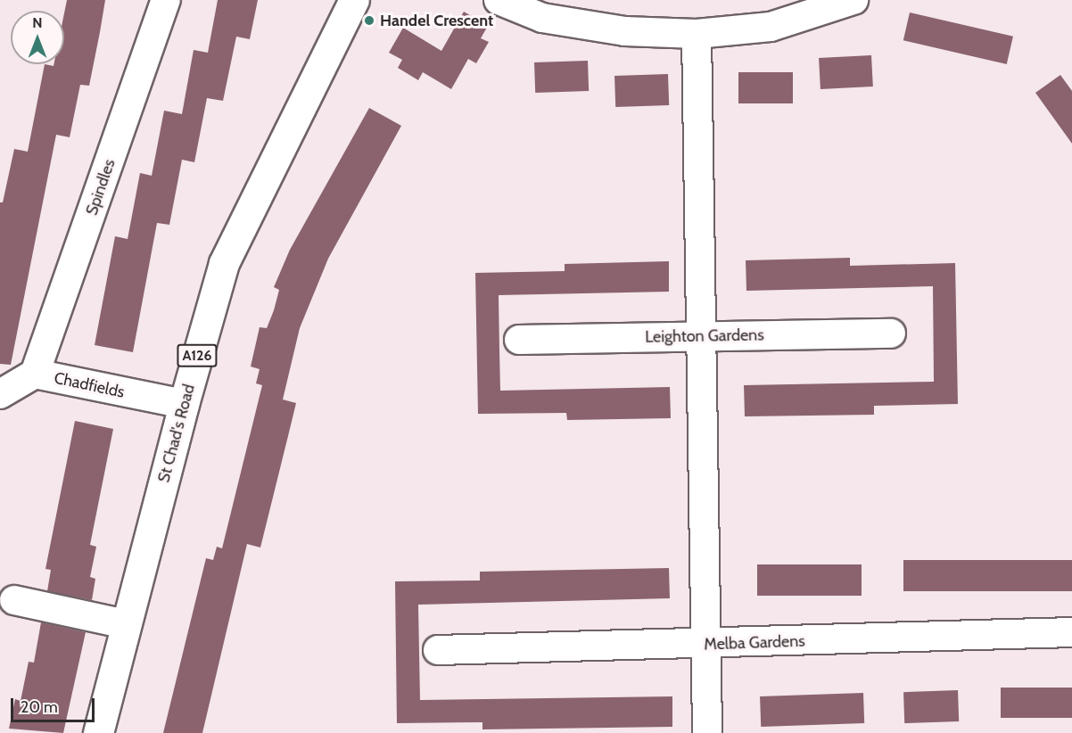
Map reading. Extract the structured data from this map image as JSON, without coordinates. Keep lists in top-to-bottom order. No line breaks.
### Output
{"streets":{"main road":["A126","St Chad's Road"],"street":["Spindles","Leighton Gardens","Chadfields","Melba Gardens"]},"crossings":[["Spindles","Chadfields"],["Chadfields","St Chad's Road"]],"places":["Handel Crescent"],"scale_bar":"20 m","north":"top"}
